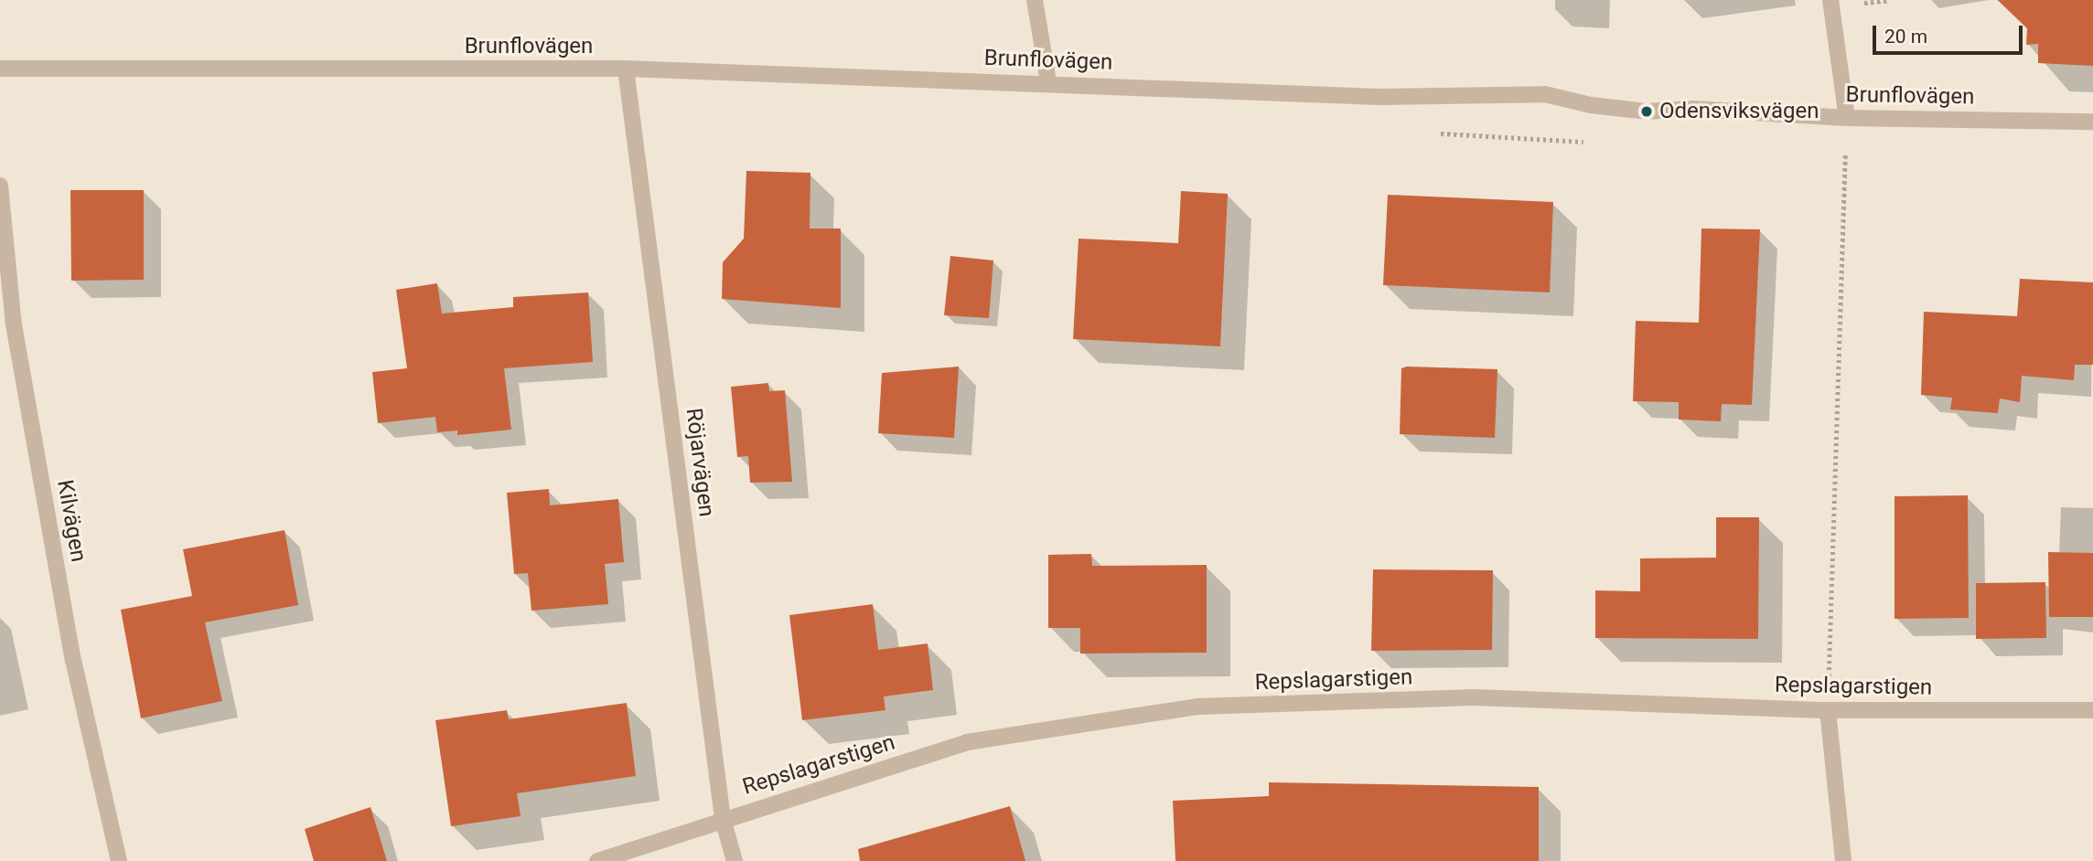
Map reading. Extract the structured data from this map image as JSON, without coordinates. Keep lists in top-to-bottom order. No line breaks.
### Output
{"streets":{"street":["Brunflovägen","Röjarvägen","Kilvägen","Repslagarstigen"]},"crossings":[["Brunflovägen","Röjarvägen"],["Röjarvägen","Repslagarstigen"]],"places":["Odensviksvägen"],"scale_bar":"20 m"}
